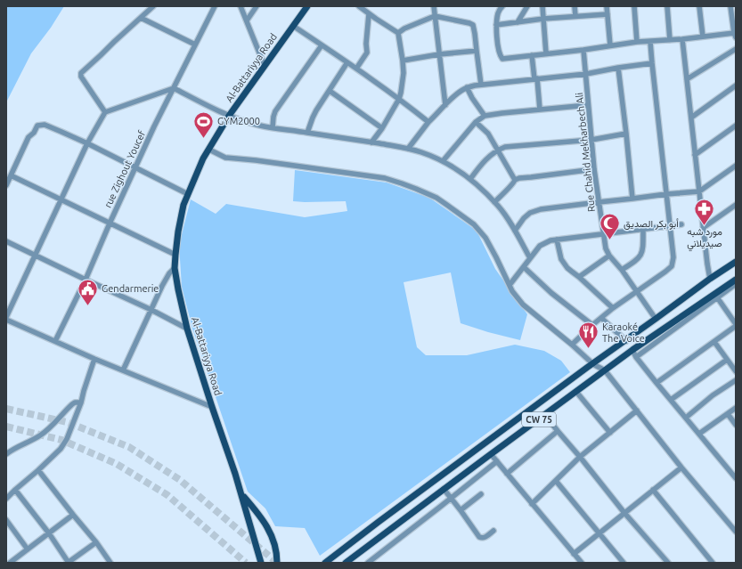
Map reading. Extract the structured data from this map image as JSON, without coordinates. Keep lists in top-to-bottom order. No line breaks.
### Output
{"streets":{"main road":["Al-Battariyya Road","CW 75"],"street":["Rue Chahid Mekharbech Ali","rue Zighout Youcef"]},"places":{"sports":["GYM2000"],"pharmacy":["مورد شبه صيديلاني"],"mosque":["أبو بكر الصديق"],"public building":["Gendarmerie"],"restaurant":["Karaoké The Voice"]}}
